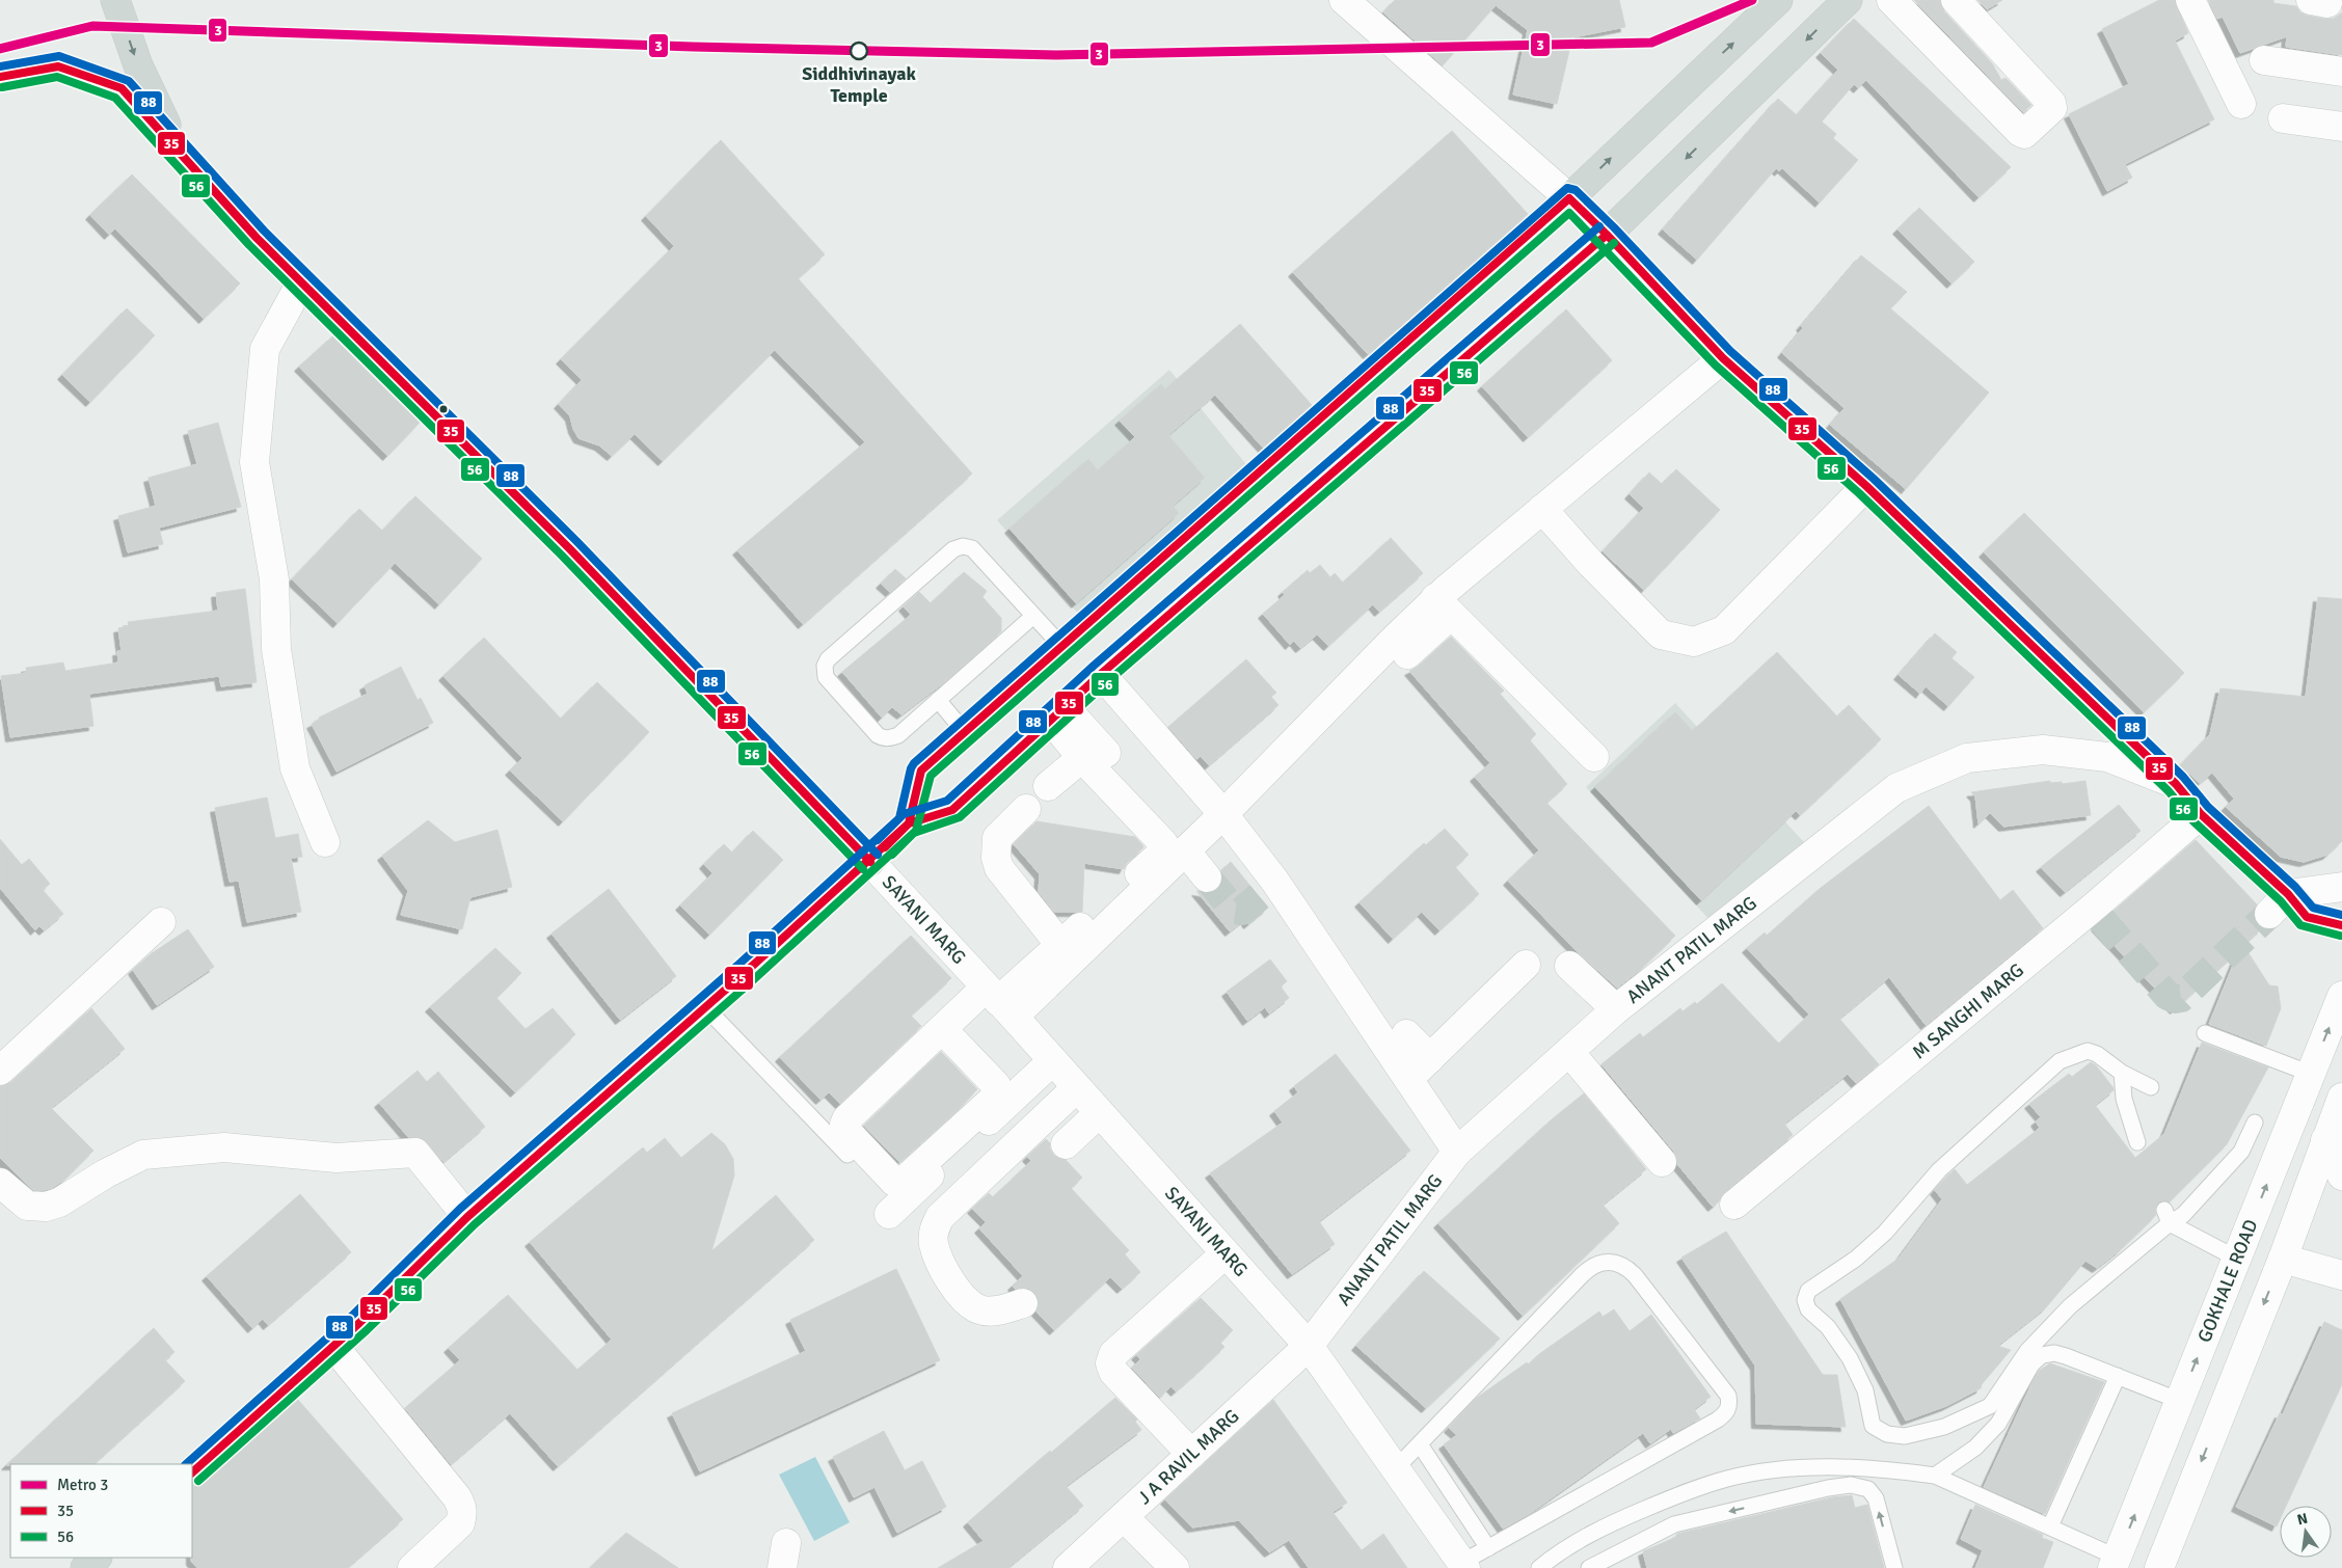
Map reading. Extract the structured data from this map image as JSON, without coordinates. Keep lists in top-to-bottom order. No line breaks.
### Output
{"streets":{"main road":["SAYANI MARG"],"street":["ANANT PATIL MARG","M SANGHI MARG","GOKHALE ROAD","J A RAVIL MARG"]},"crossings":[["SAYANI MARG","ANANT PATIL MARG"],["SAYANI MARG","J A RAVIL MARG"],["ANANT PATIL MARG","J A RAVIL MARG"]],"places":["Siddhivinayak Temple"],"lines":["metro line 3","transit line 88","transit line 35","transit line 56"],"legend":["Metro 3","35","56"],"north":"top"}
